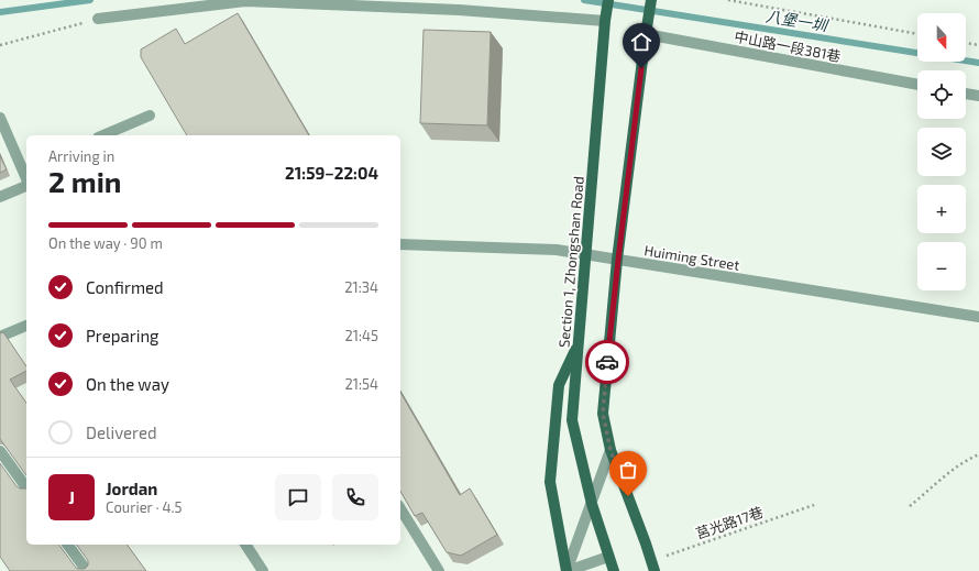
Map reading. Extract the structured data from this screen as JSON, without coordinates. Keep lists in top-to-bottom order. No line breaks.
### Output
{"streets":{"main road":["Section 1, Zhongshan Road"],"street":["中山路一段381巷","Huiming Street"],"path":["莒光路17巷"]},"crossings":[["Huiming Street","Section 1, Zhongshan Road"]],"water":["八堡一圳"],"north":"bottom","page":{"map_buttons":["+","−"],"heading":["2 min","Arriving in","21:59–22:04"],"panel":["Jordan","Courier · 4.5"],"bar":"On the way · 90 m","list":[["Confirmed","21:34"],["Preparing","21:45"],["On the way","21:54"],"Delivered"],"round":"J"}}
